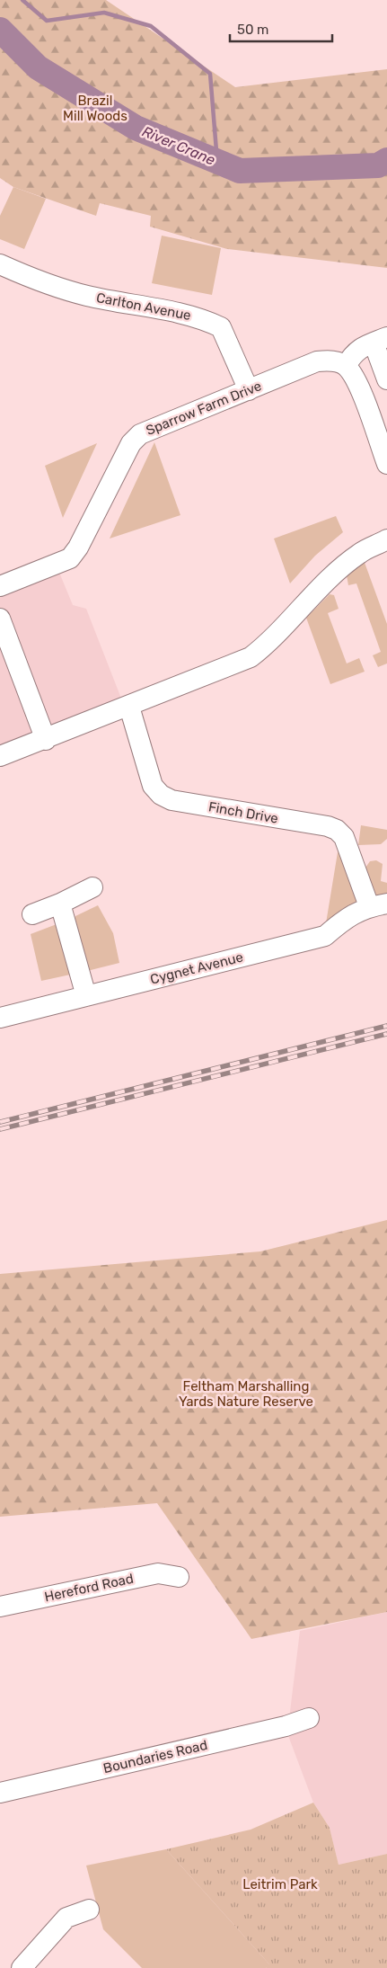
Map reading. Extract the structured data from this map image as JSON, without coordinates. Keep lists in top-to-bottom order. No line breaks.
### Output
{"streets":{"street":["Carlton Avenue","Sparrow Farm Drive","Finch Drive","Cygnet Avenue","Hereford Road","Boundaries Road"]},"crossings":[["Carlton Avenue","Sparrow Farm Drive"],["Finch Drive","Cygnet Avenue"]],"water":["River Crane"],"parks":["Brazil Mill Woods","Feltham Marshalling Yards Nature Reserve","Leitrim Park"],"scale_bar":"50 m"}
